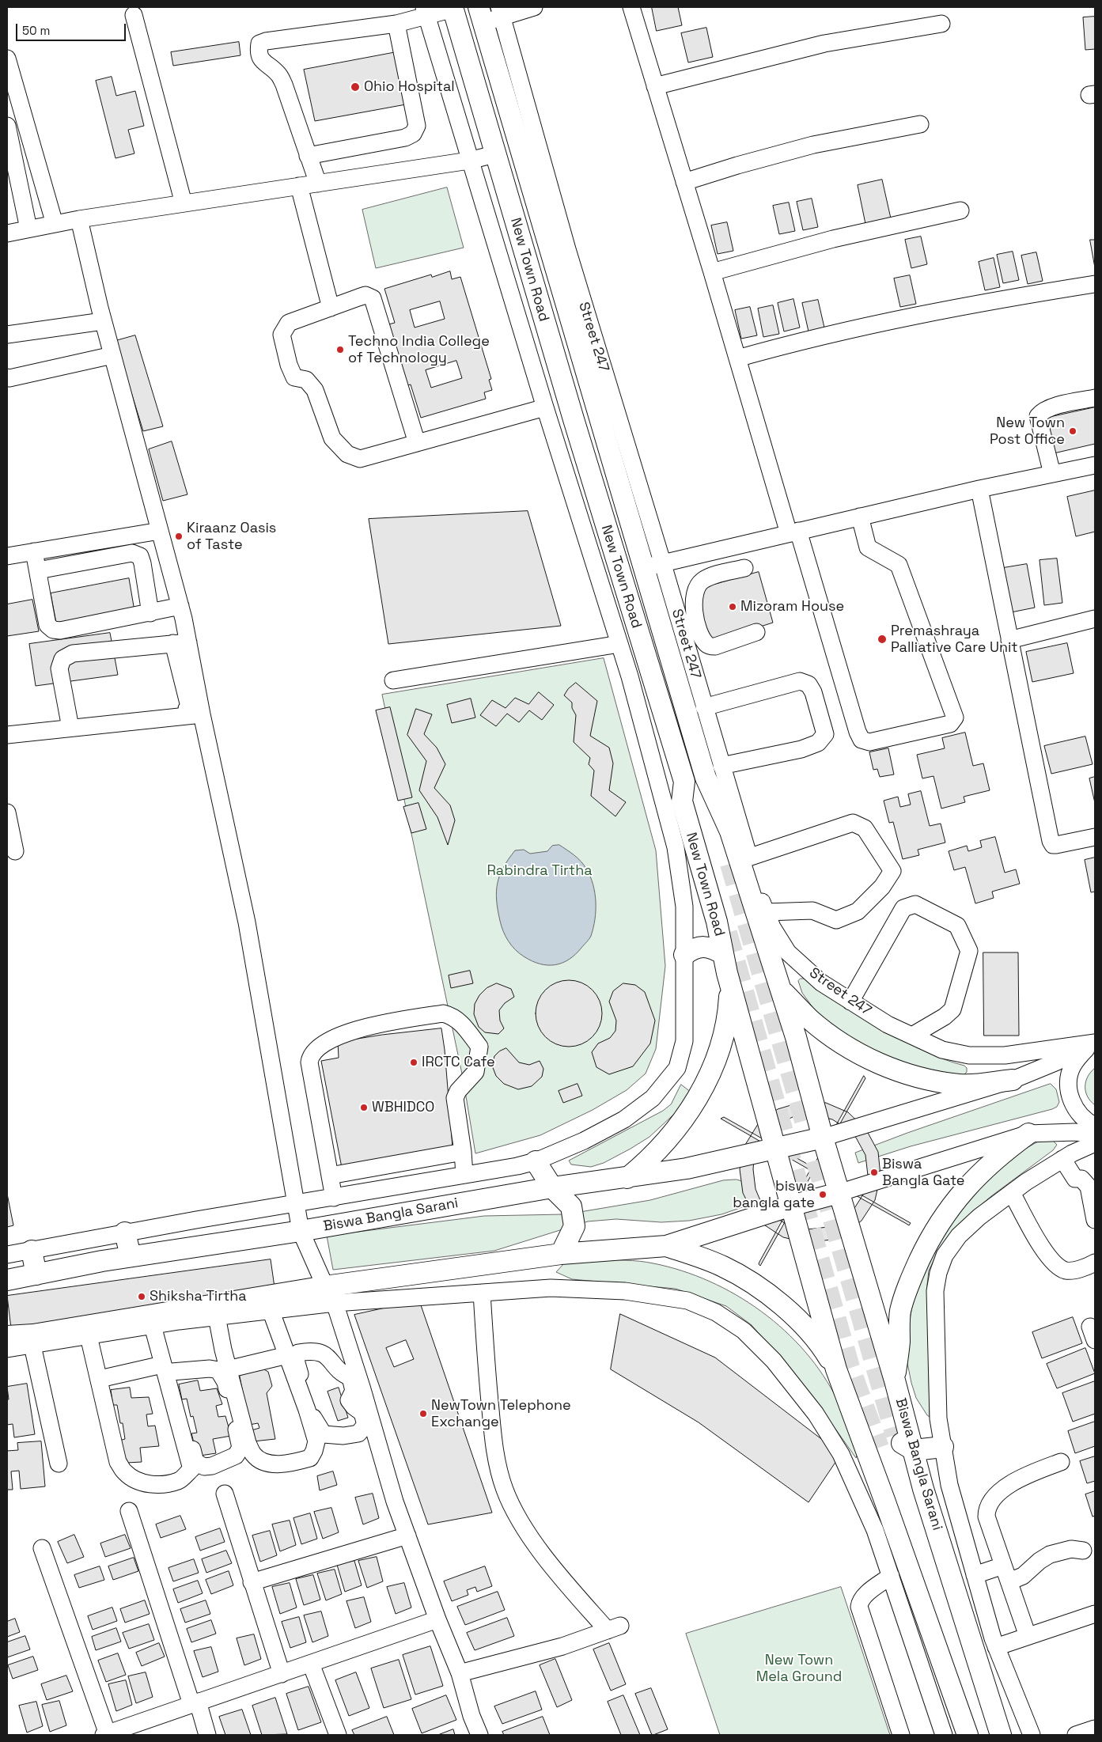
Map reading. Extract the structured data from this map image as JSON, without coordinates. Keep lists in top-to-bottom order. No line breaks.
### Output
{"streets":{"main road":["New Town Road","Biswa Bangla Sarani"],"street":["Street 247"]},"crossings":[["New Town Road","Biswa Bangla Sarani"],["Street 247","Biswa Bangla Sarani"]],"parks":["Rabindra Tirtha","New Town Mela Ground"],"places":["Ohio Hospital","Techno India College of Technology","New Town Post Office","Kiraanz Oasis of Taste","Mizoram House","Premashraya Palliative Care Unit","IRCTC Cafe","WBHIDCO","Biswa Bangla Gate","biswa bangla gate","Shiksha Tirtha","NewTown Telephone Exchange"],"scale_bar":"50 m"}
